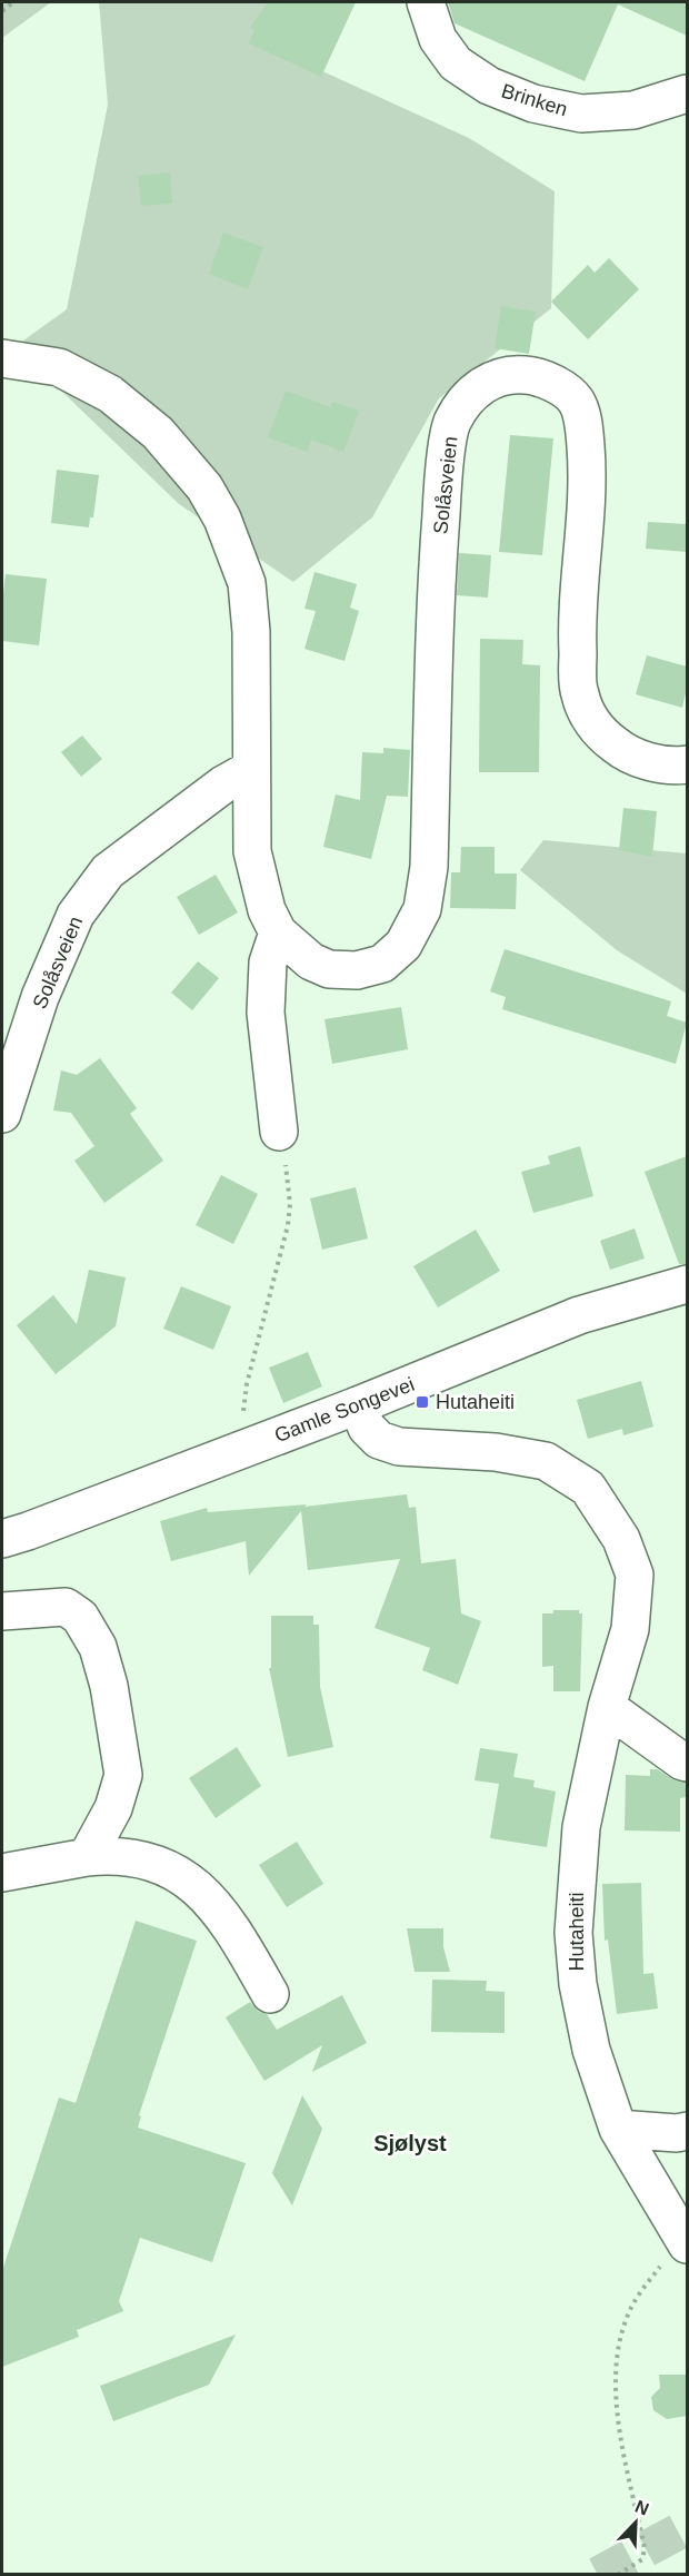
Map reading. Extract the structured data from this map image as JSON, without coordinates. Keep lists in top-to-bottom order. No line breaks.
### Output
{"streets":{"street":["Brinken","Solåsveien","Gamle Songevei","Hutaheiti"]},"crossings":[["Gamle Songevei","Hutaheiti"]],"districts":["Sjølyst"],"places":{"transit":["Hutaheiti"]},"north":"top right"}
